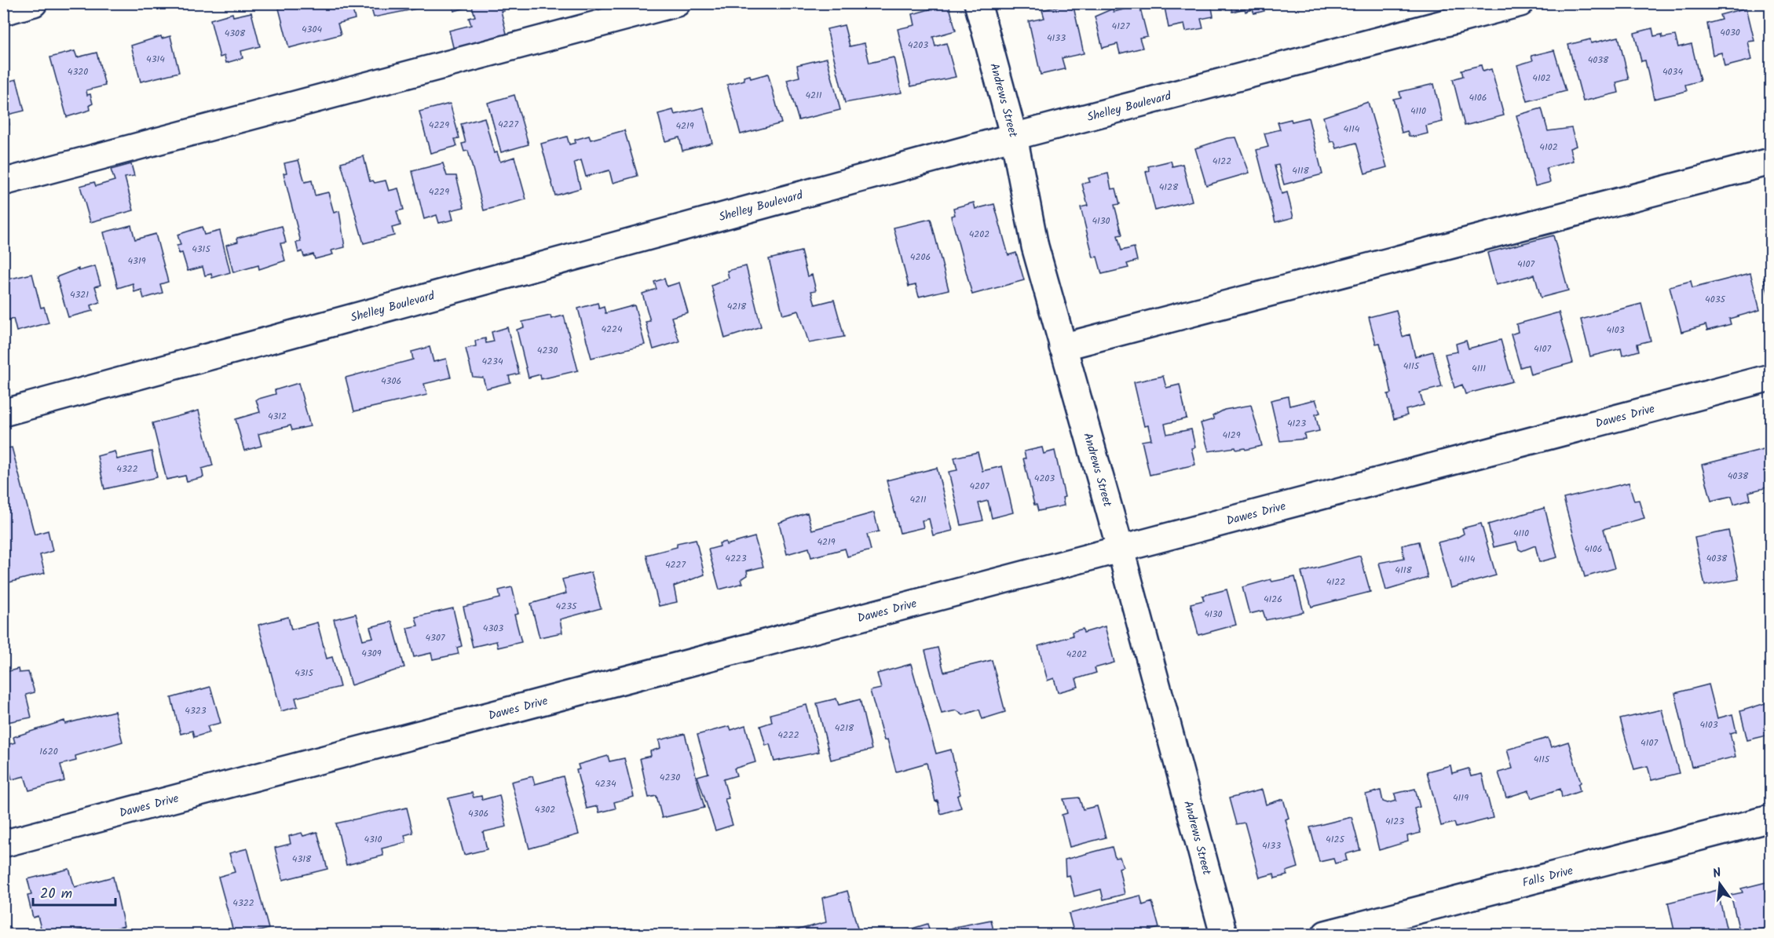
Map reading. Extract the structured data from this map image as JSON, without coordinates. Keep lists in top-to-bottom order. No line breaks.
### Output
{"streets":{"street":["Andrews Street","Shelley Boulevard","Dawes Drive","Falls Drive"]},"crossings":[["Andrews Street","Shelley Boulevard"],["Andrews Street","Dawes Drive"]],"house_numbers":["4127","4304","4030","4308","4133","4203","4314","4038","4320","4034","4102","4211","4106","4110","4227","4229","4219","4114","4102","4122","4118","4128","4229","4130","4202","4315","4206","4319","4107","4321","4035","4218","4224","4103","4107","4230","4234","4115","4111","4306","4312","4123","4129","4322","4038","4203","4207","4211","4110","4219","4106","4223","4038","4114","4227","4118","4122","4126","4235","4130","4303","4307","4309","4202","4315","4323","4103","4218","4222","4107","1620","4115","4230","4234","4119","4302","4306","4123","4310","4125","4133","4318","4322"],"scale_bar":"20 m","north":"top"}
